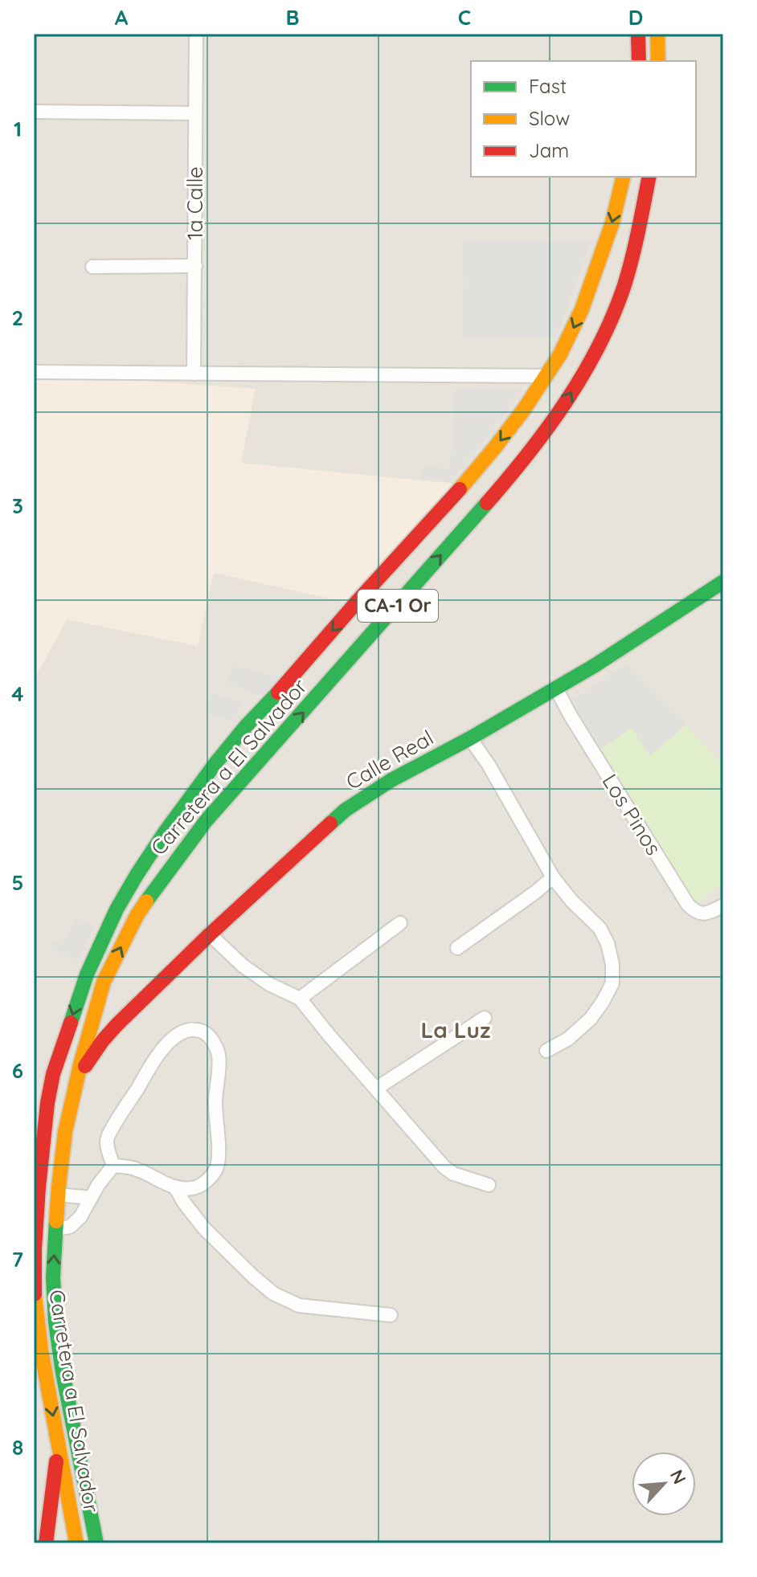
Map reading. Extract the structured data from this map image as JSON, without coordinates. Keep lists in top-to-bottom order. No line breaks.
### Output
{"streets":{"main road":["CA-1 Or","Calle Real","Carretera a El Salvador"],"street":["1a Calle","Los Pinos"]},"crossings":[["Calle Real","Carretera a El Salvador"],["Calle Real","Los Pinos"]],"districts":["La Luz"],"legend":["Fast","Slow","Jam"],"north":"top right","grid":{"columns":["A","B","C","D"],"rows":["1","2","3","4","5","6","7","8"]}}
